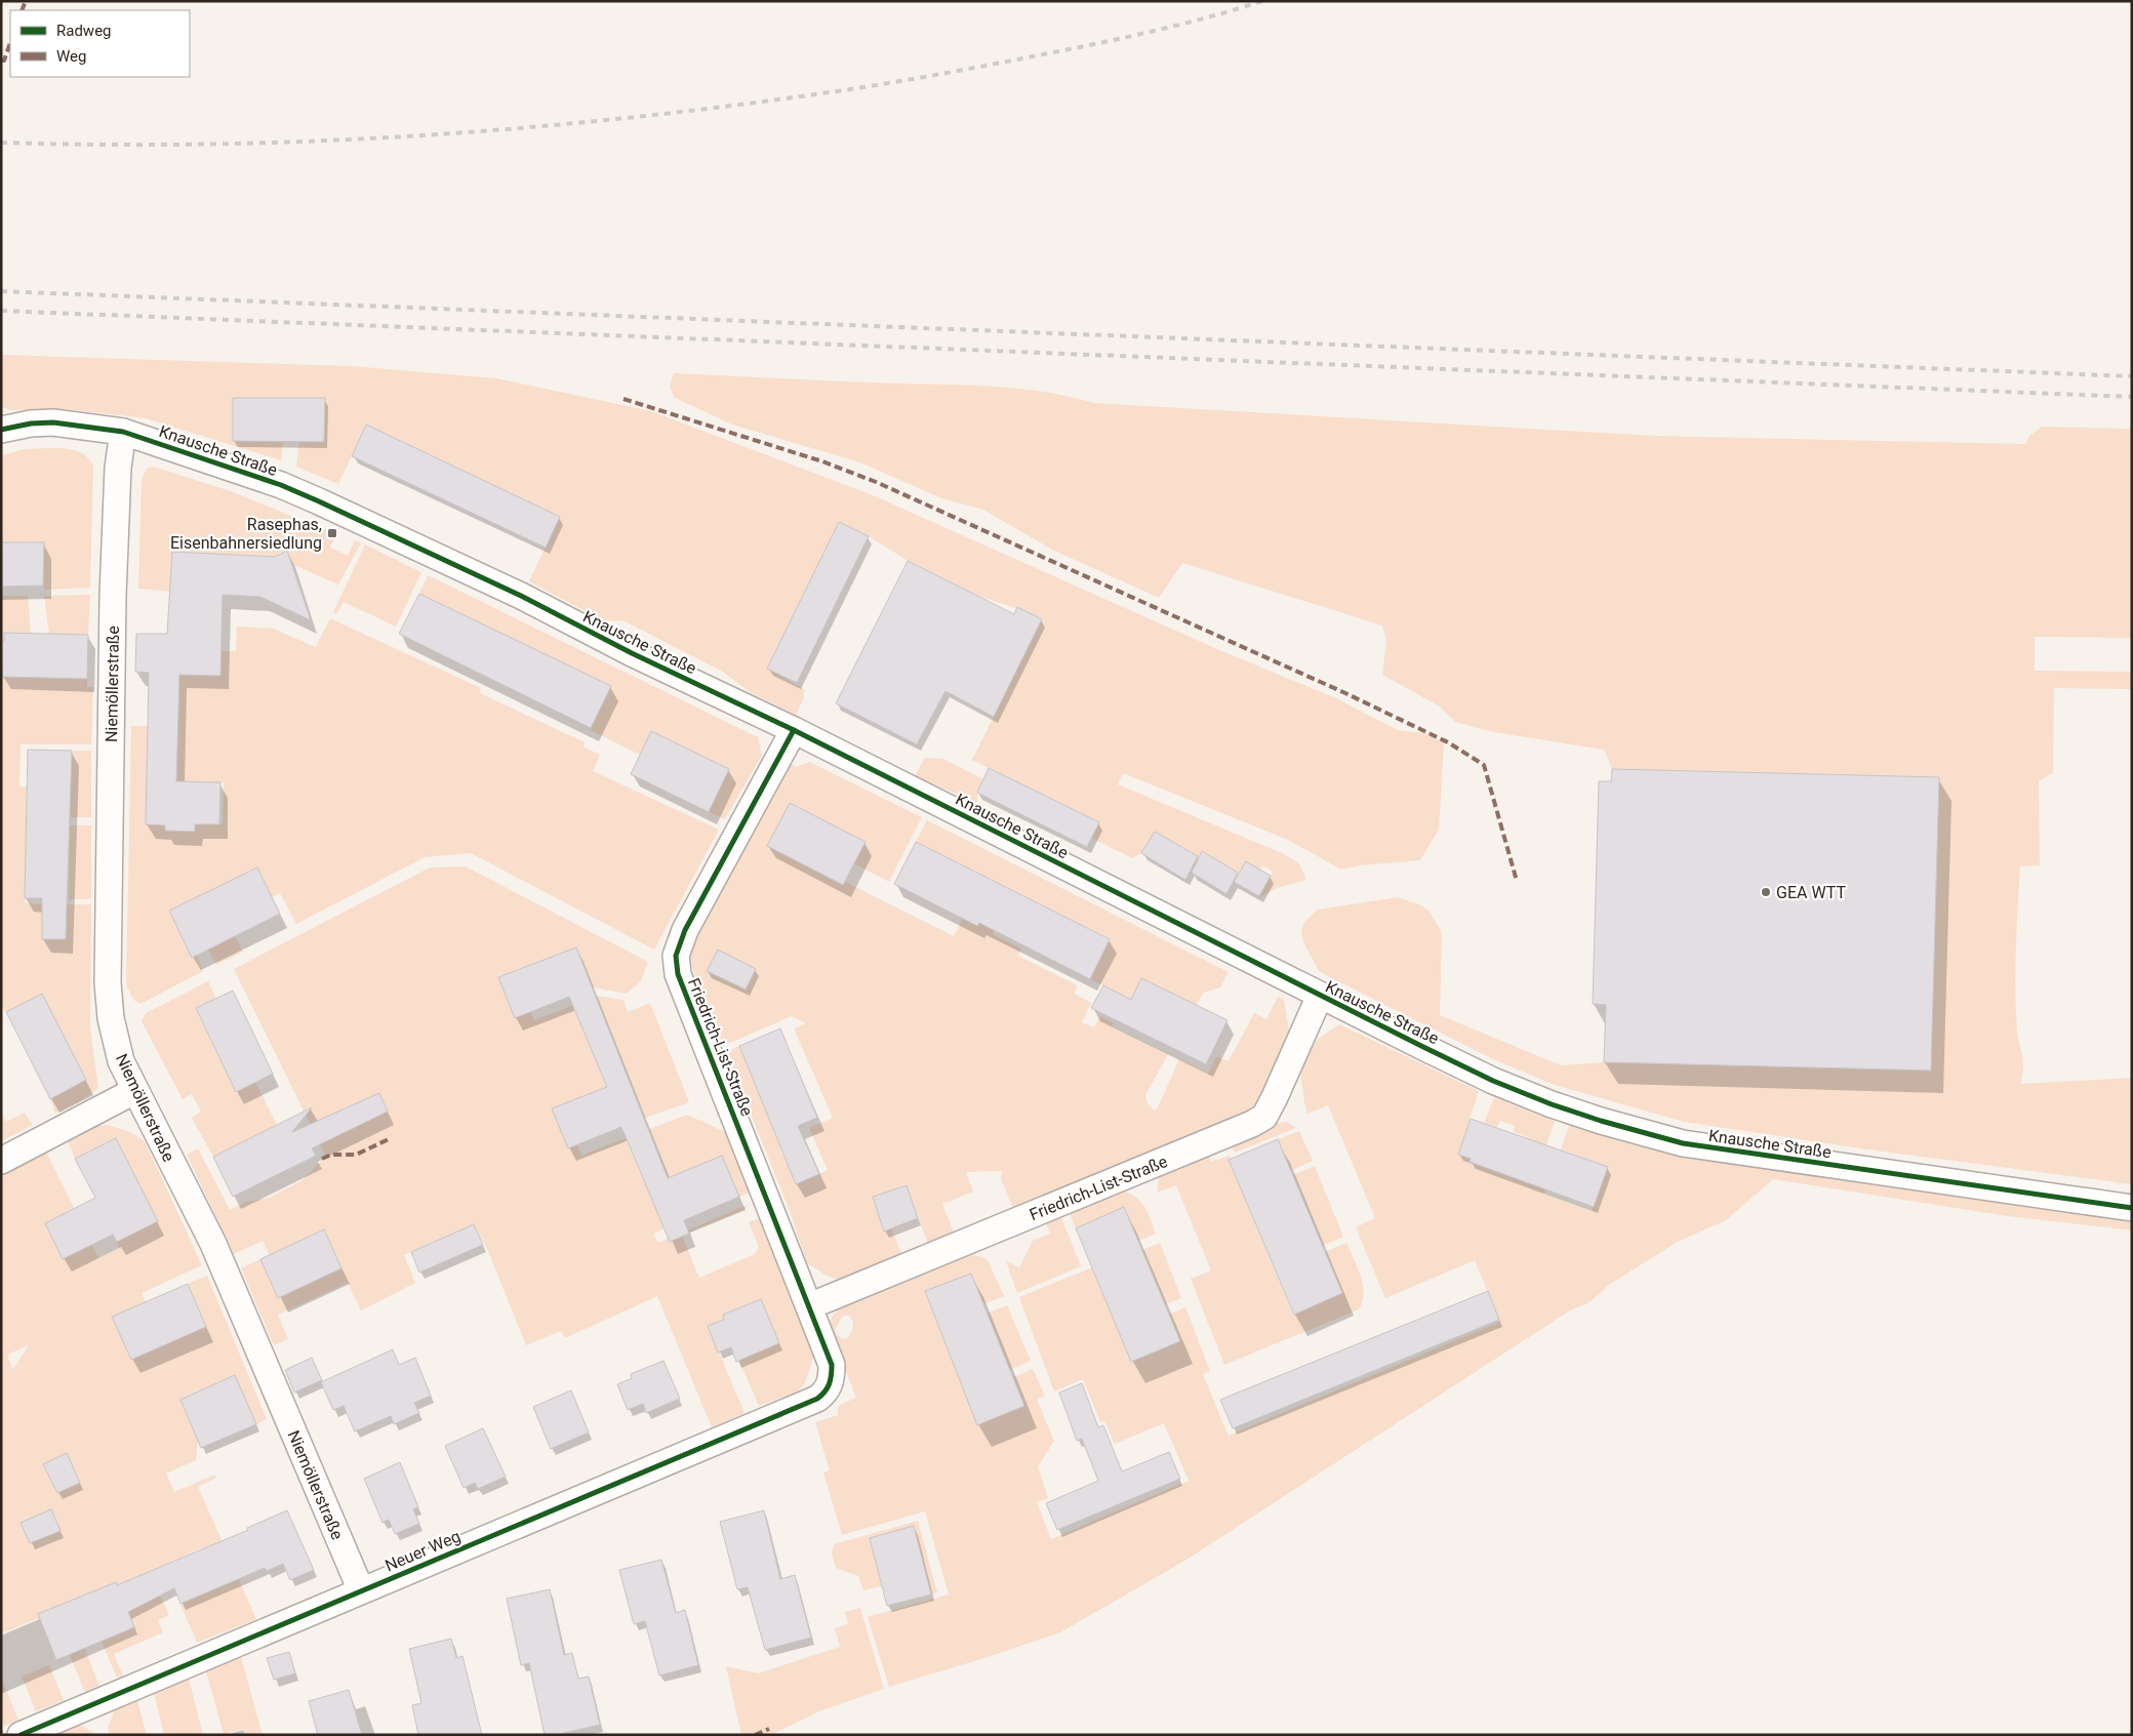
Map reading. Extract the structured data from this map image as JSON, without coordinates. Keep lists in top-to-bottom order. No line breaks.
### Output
{"streets":{"street":["Knausche Straße","Niemöllerstraße","Friedrich-List-Straße","Neuer Weg"]},"crossings":[["Knausche Straße","Niemöllerstraße"],["Knausche Straße","Friedrich-List-Straße"],["Niemöllerstraße","Neuer Weg"],["Friedrich-List-Straße","Neuer Weg"]],"places":{"transit":["Rasephas, Eisenbahnersiedlung"],"other":["GEA WTT"]},"legend":["Radweg","Weg"]}
